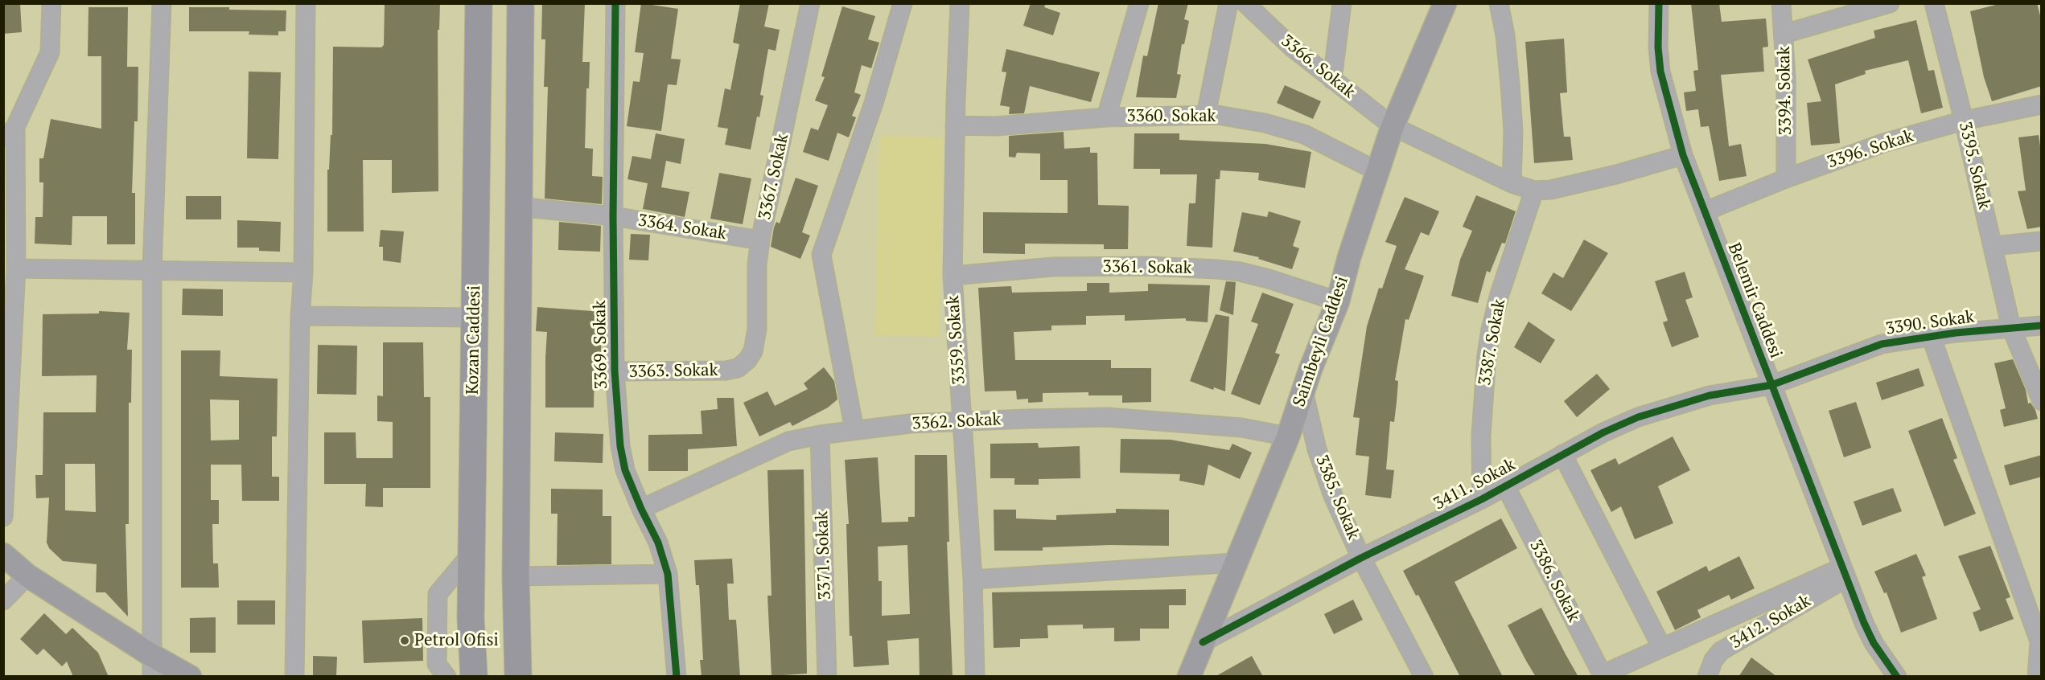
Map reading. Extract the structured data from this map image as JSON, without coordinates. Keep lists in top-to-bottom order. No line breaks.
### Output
{"streets":{"highway":["Kozan Caddesi"],"main road":["Saimbeyli Caddesi"],"street":["3366. Sokak","3394. Sokak","3360. Sokak","3396. Sokak","3395. Sokak","3367. Sokak","3364. Sokak","3361. Sokak","Belemir Caddesi","3390. Sokak","3359. Sokak","3387. Sokak","3369. Sokak","3363. Sokak","3362. Sokak","3411. Sokak","3385. Sokak","3371. Sokak","3386. Sokak","3412. Sokak"]},"crossings":[["3366. Sokak","Saimbeyli Caddesi"],["3366. Sokak","3387. Sokak"],["3394. Sokak","3396. Sokak"],["3360. Sokak","3359. Sokak"],["3360. Sokak","Saimbeyli Caddesi"],["3396. Sokak","3395. Sokak"],["3396. Sokak","Belemir Caddesi"],["3395. Sokak","3390. Sokak"],["3367. Sokak","3364. Sokak"],["3367. Sokak","3363. Sokak"],["3364. Sokak","3369. Sokak"],["3361. Sokak","3359. Sokak"],["3361. Sokak","Saimbeyli Caddesi"],["Belemir Caddesi","3390. Sokak"],["Belemir Caddesi","3411. Sokak"],["Belemir Caddesi","3412. Sokak"],["3390. Sokak","3411. Sokak"],["3359. Sokak","3362. Sokak"],["Saimbeyli Caddesi","3362. Sokak"],["Saimbeyli Caddesi","3411. Sokak"],["Saimbeyli Caddesi","3385. Sokak"],["3387. Sokak","3411. Sokak"],["3369. Sokak","3363. Sokak"],["3369. Sokak","3362. Sokak"],["3362. Sokak","3371. Sokak"],["3411. Sokak","3385. Sokak"],["3411. Sokak","3386. Sokak"]],"places":["Petrol Ofisi"]}
